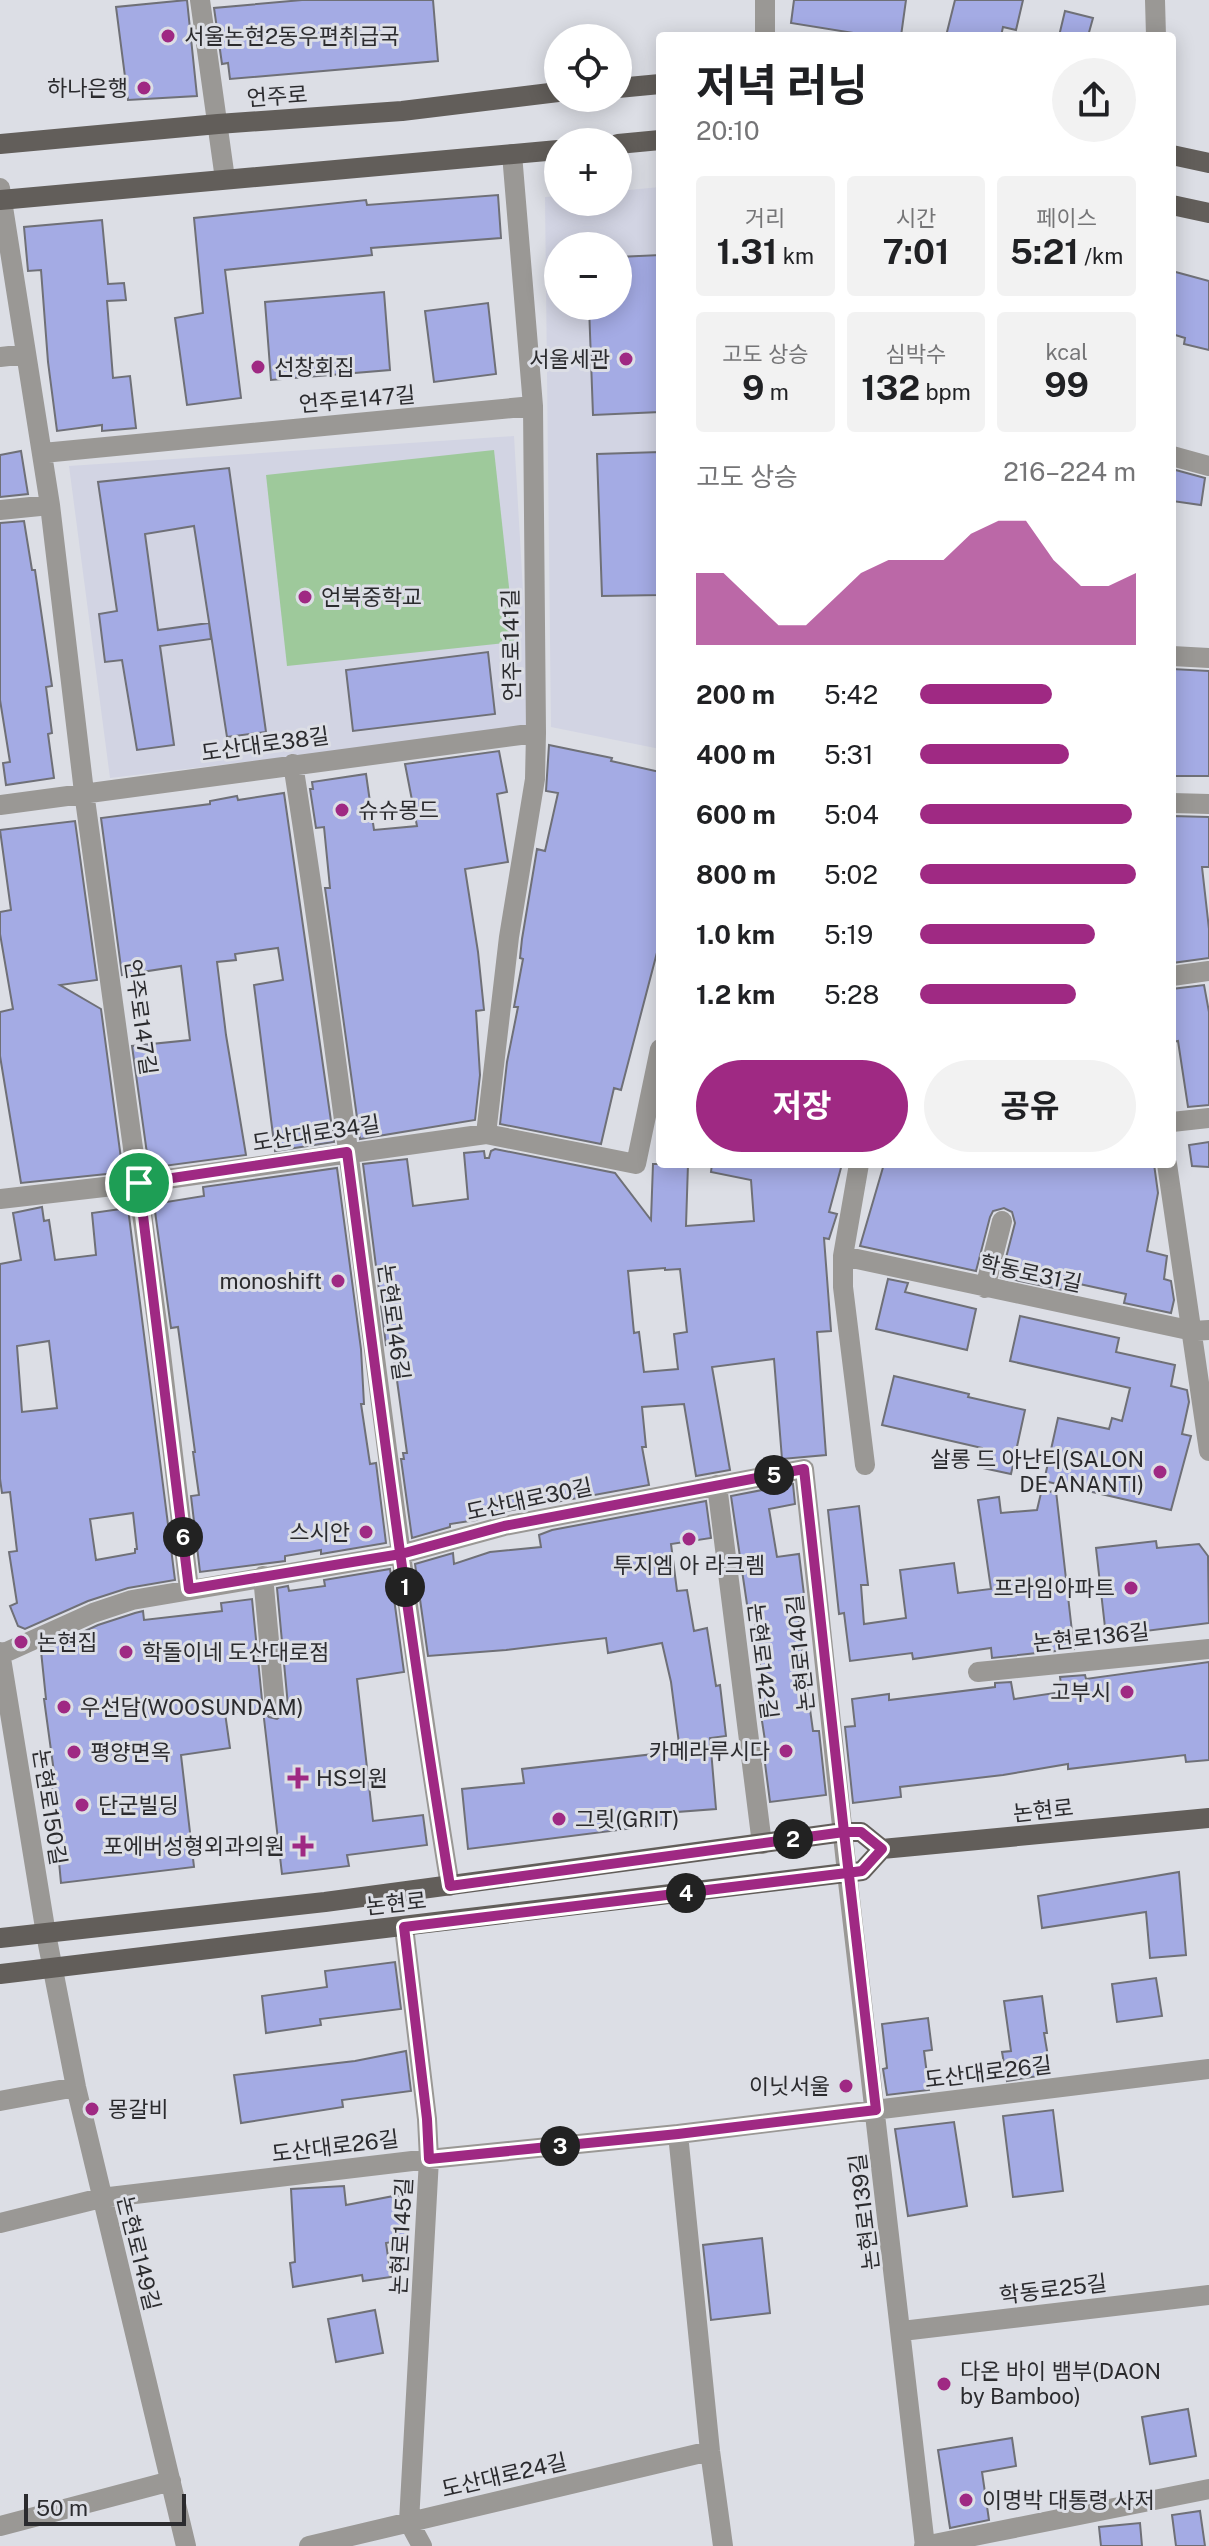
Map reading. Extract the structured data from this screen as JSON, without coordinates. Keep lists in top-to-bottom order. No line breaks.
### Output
{"streets":{"main road":["언주로","논현로"],"street":["언주로147길","언주로141길","도산대로38길","도산대로34길","학동로31길","논현로146길","도산대로30길","논현로136길","논현로140길","논현로142길","논현로150길","도산대로26길","논현로139길","논현로145길","논현로149길","학동로25길","도산대로24길"]},"crossings":[["언주로147길","언주로141길"],["언주로147길","도산대로38길"],["언주로147길","도산대로34길"],["언주로147길","도산대로30길"],["언주로141길","도산대로38길"],["언주로141길","도산대로34길"],["도산대로38길","논현로146길"],["도산대로34길","논현로146길"],["논현로146길","도산대로30길"],["논현로146길","논현로"],["도산대로30길","논현로140길"],["도산대로30길","논현로142길"],["도산대로30길","논현로150길"],["논현로140길","논현로"],["논현로140길","논현로139길"],["논현로142길","논현로"],["논현로150길","논현로"],["논현로150길","논현로149길"],["논현로","논현로139길"],["논현로","논현로145길"],["논현로","논현로149길"],["도산대로26길","논현로139길"],["도산대로26길","논현로145길"],["도산대로26길","논현로149길"],["논현로139길","학동로25길"],["논현로145길","도산대로24길"]],"places":{"other":["서울논현2동우편취급국","하나은행","서울세관","선창회집","언북중학교","슈슈몽드","monoshift","살롱 드 아난티(SALON DE ANANTI)","스시안","투지엠 아 라크렘","프라임아파트","논현집","학돌이네 도산대로점","고부시","우선담(WOOSUNDAM)","카메라루시다","평양면옥","단군빌딩","그릿(GRIT)","이닛서울","몽갈비","다온 바이 뱀부(DAON by Bamboo)","이명박 대통령 사저"],"health":["HS의원","포에버성형외과의원"]},"scale_bar":"50 m","page":{"map_buttons":["+","−"],"heading":["저녁 러닝","20:10"],"stats":[["거리","1.31 km"],["시간","7:01"],["페이스","5:21 /km"],["고도 상승","9 m"],["심박수","132 bpm"],["kcal","99"]],"chart":["고도 상승","216–224 m"],"list":[{"name":"200 m","note":"5:42"},{"name":"400 m","note":"5:31"},{"name":"600 m","note":"5:04"},{"name":"800 m","note":"5:02"},{"name":"1.0 km","note":"5:19"},{"name":"1.2 km","note":"5:28"}],"buttons":["저장","공유"],"pins":["5","6","1","2","4","3"],"scale":"50 m"}}
